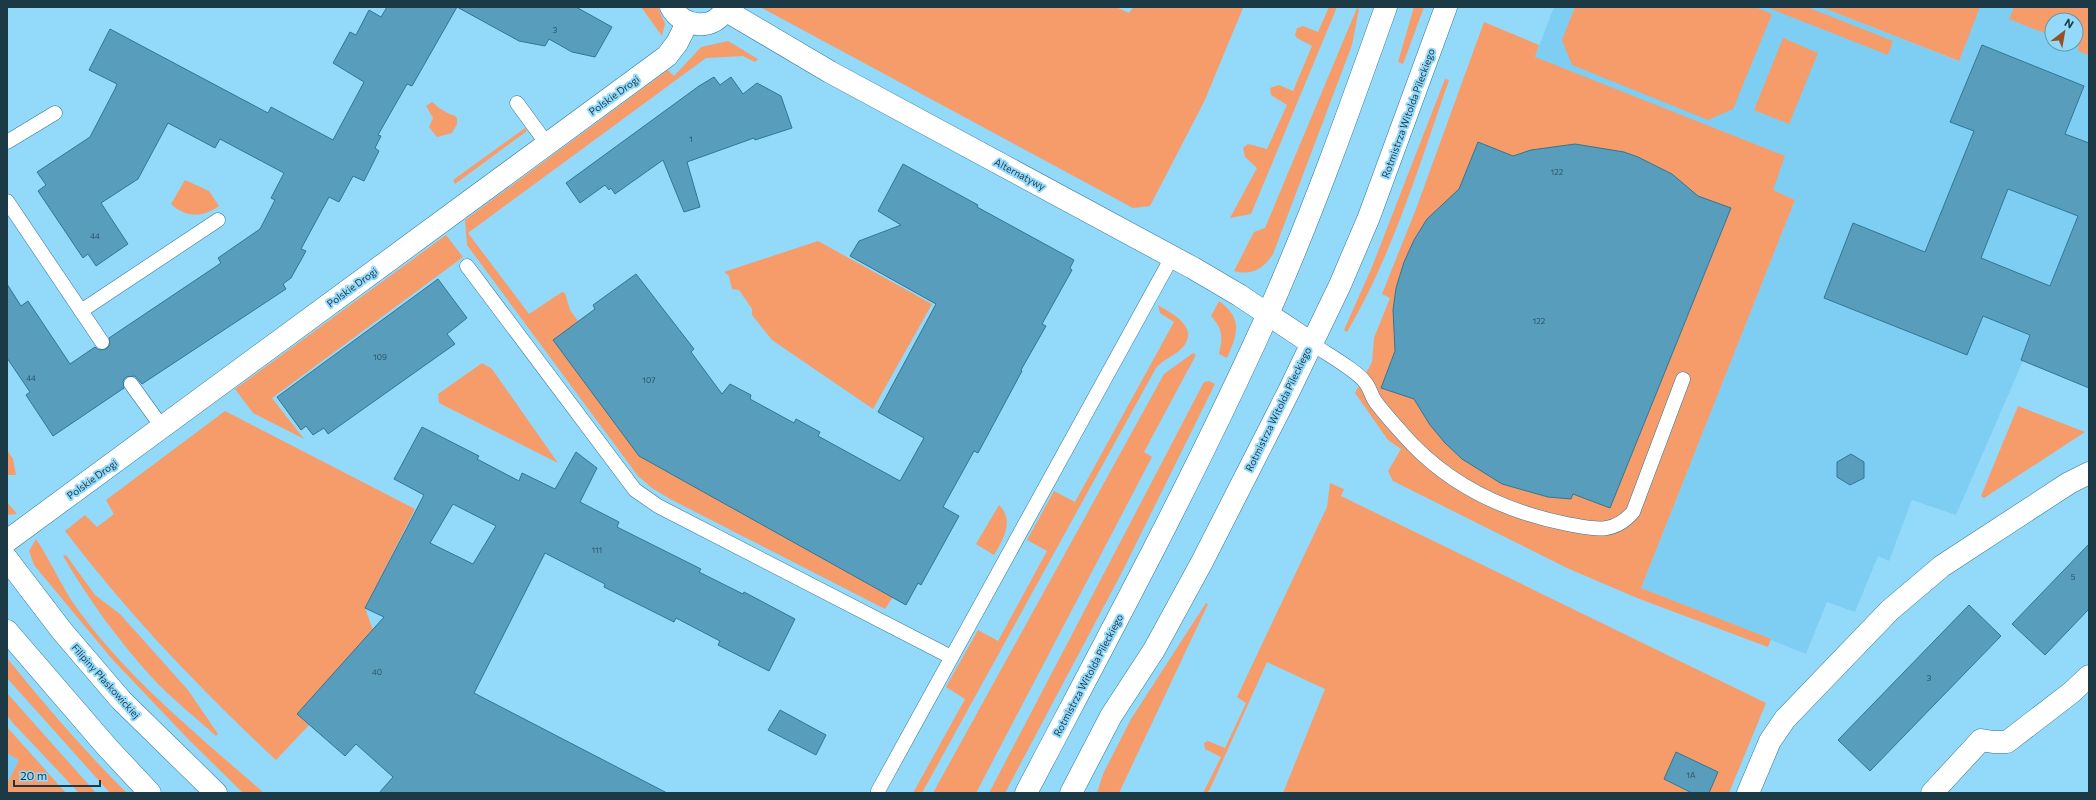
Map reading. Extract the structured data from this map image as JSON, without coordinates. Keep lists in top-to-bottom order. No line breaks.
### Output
{"streets":{"street":["Polskie Drogi","Rotmistrza Witolda Pileckiego","Alternatywy","Filipiny Płaskowickiej"]},"crossings":[["Rotmistrza Witolda Pileckiego","Alternatywy"]],"house_numbers":["3","1","122","44","122","109","44","107","111","5","40","3","1A"],"scale_bar":"20 m","north":"top right"}
